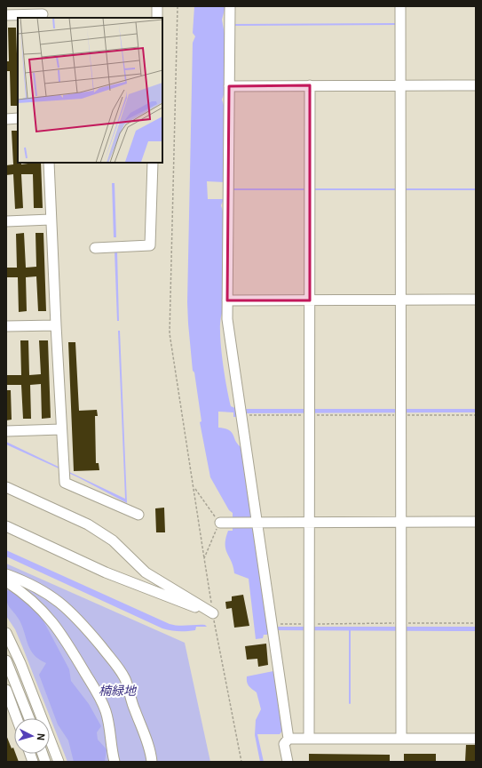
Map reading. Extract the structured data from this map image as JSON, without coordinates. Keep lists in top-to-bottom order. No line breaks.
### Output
{"parks":["楠緑地"],"north":"right"}
